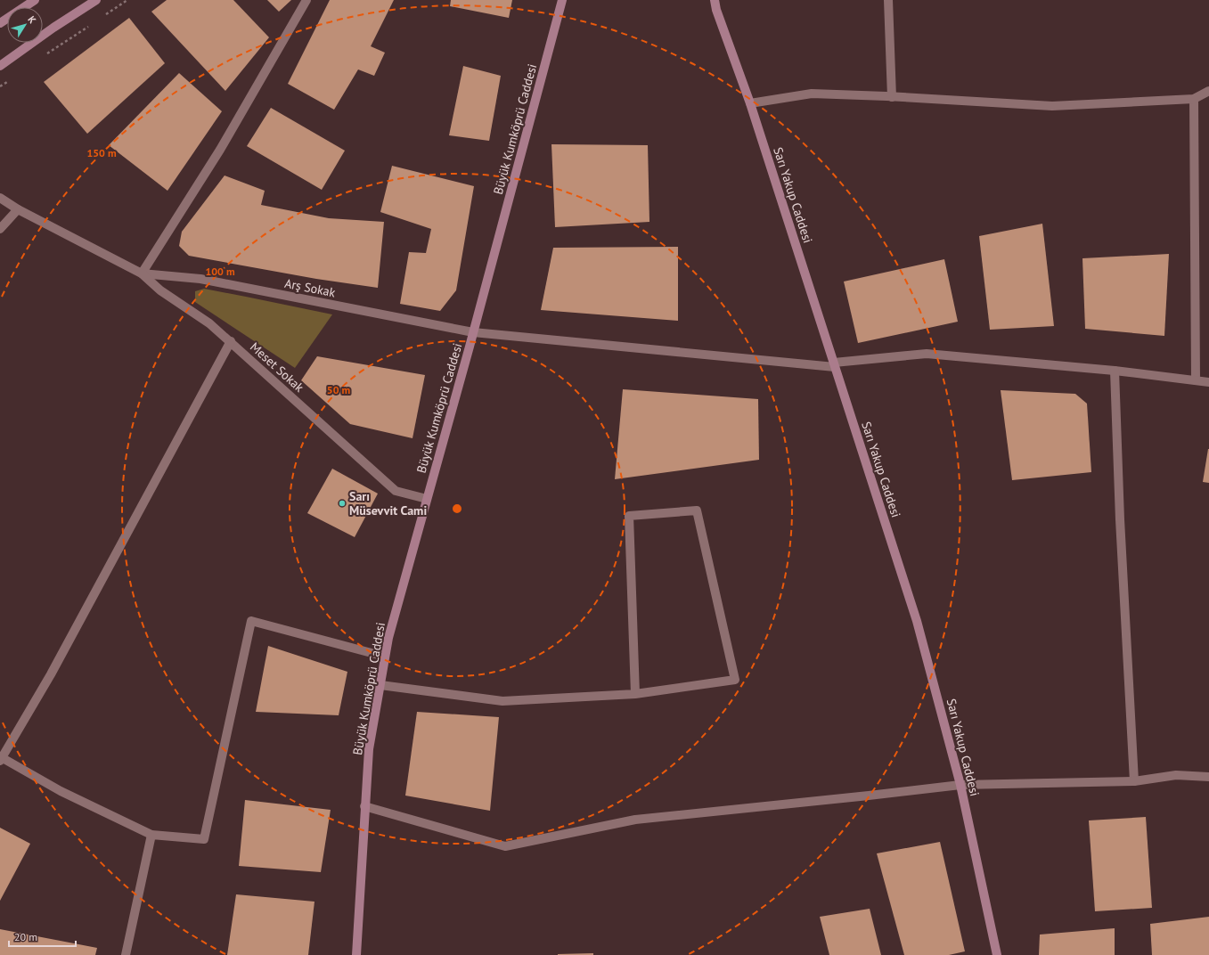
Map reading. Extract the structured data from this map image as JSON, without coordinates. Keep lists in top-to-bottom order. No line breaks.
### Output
{"streets":{"street":["Büyük Kumköprü Caddesi","Sarı Yakup Caddesi","Arş Sokak","Meset Sokak"]},"crossings":[["Büyük Kumköprü Caddesi","Arş Sokak"],["Büyük Kumköprü Caddesi","Meset Sokak"],["Sarı Yakup Caddesi","Arş Sokak"],["Arş Sokak","Meset Sokak"]],"places":["Sarı Müsevvit Cami"],"scale_bar":"20 m","north":"top right","rings":["150 m","100 m","50 m"]}
